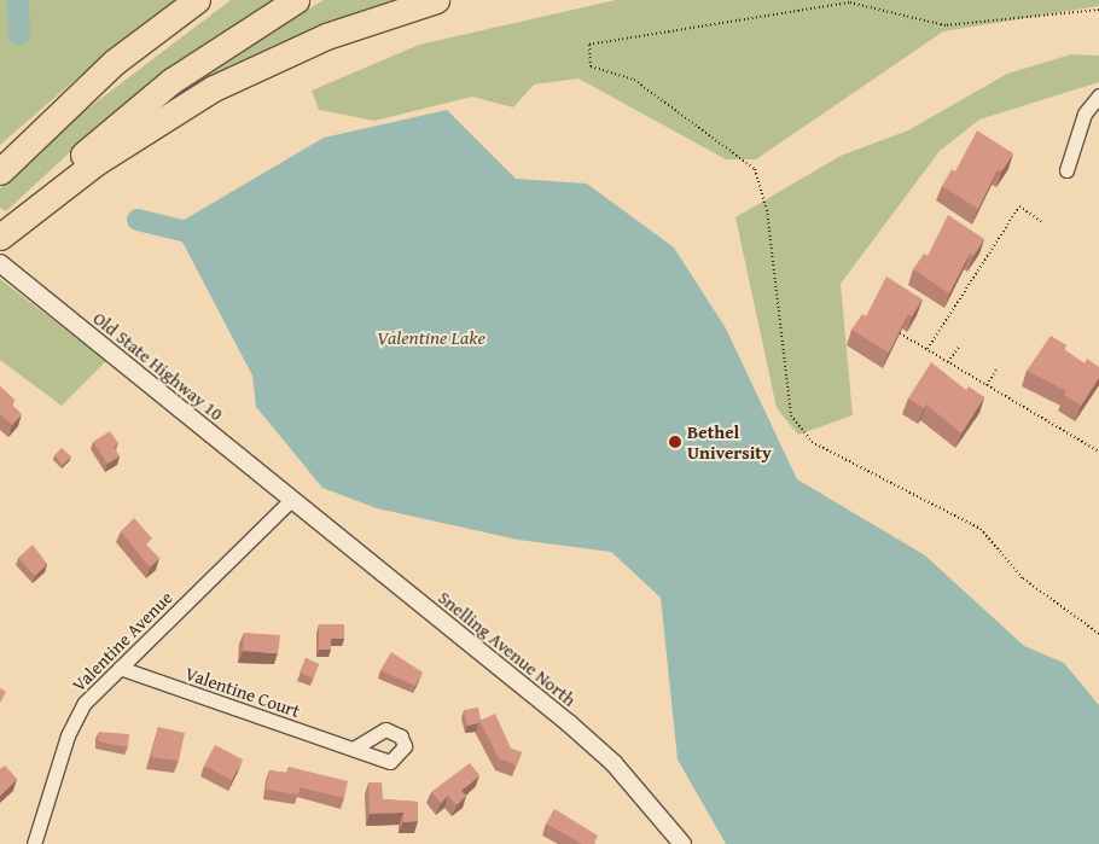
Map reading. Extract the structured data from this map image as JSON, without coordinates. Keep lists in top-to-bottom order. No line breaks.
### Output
{"streets":{"street":["Old State Highway 10","Valentine Avenue","Snelling Avenue North","Valentine Court"]},"crossings":[["Old State Highway 10","Valentine Avenue"],["Old State Highway 10","Snelling Avenue North"],["Valentine Avenue","Snelling Avenue North"],["Valentine Avenue","Valentine Court"]],"water":["Valentine Lake"],"places":["Bethel University"]}
